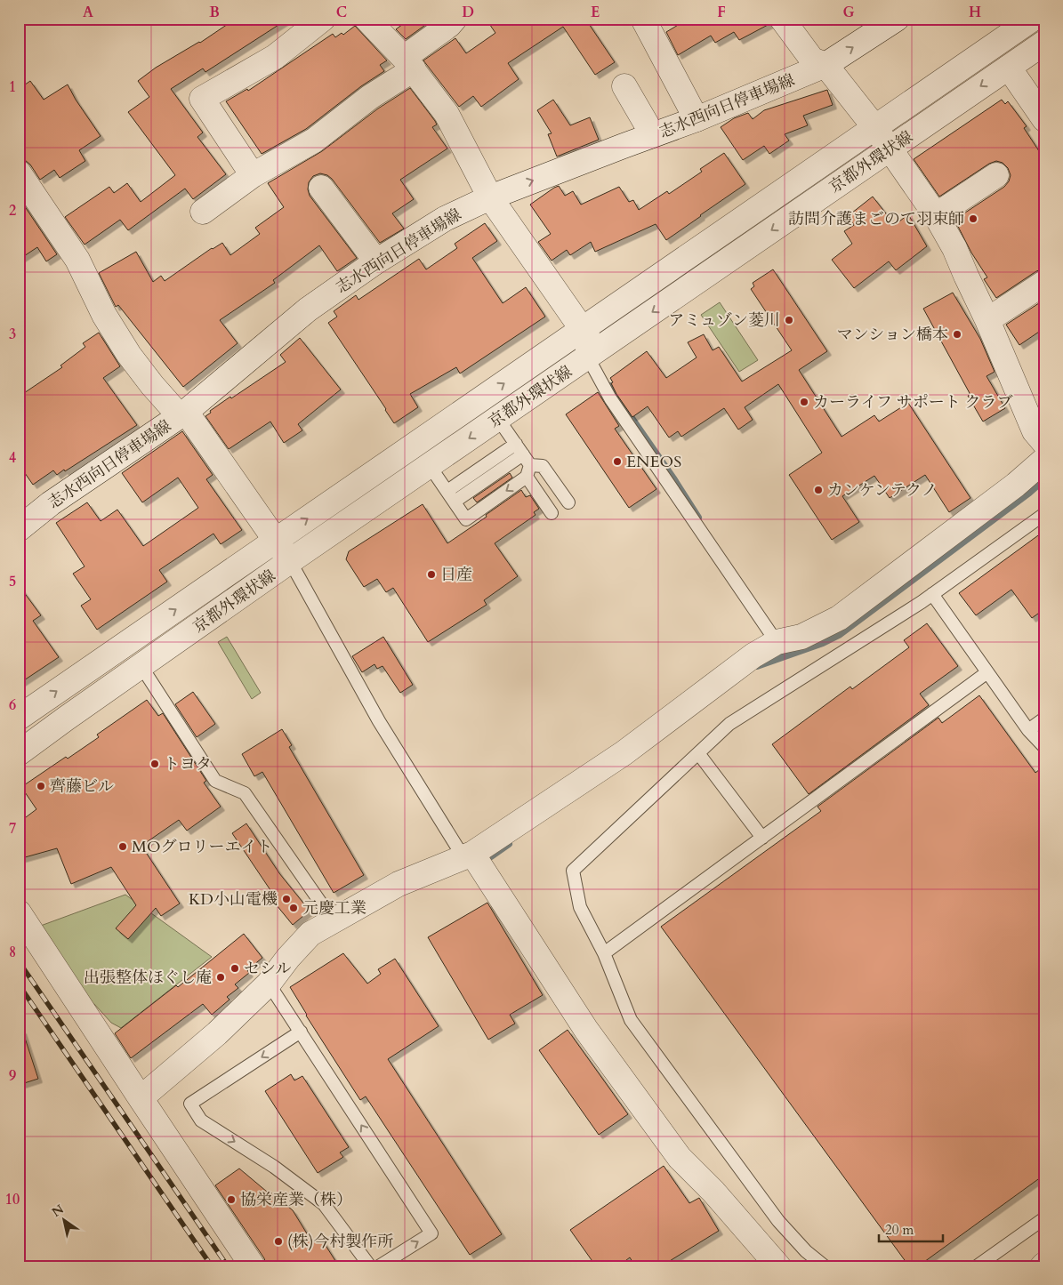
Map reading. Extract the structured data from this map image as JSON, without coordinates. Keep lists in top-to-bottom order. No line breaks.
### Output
{"streets":{"street":["志水西向日停車場線","京都外環状線"]},"places":["訪問介護まごのて羽束師","アミュゾン菱川","マンション橋本","カーライフ サポート クラブ","ENEOS","カンケンテクノ","日産","トヨタ","齊藤ビル","MOグロリーエイト","KD小山電機","元慶工業","セシル","出張整体ほぐし庵","協栄産業（株）","(株)今村製作所"],"scale_bar":"20 m","north":"top left","grid":{"columns":["A","B","C","D","E","F","G","H"],"rows":["1","2","3","4","5","6","7","8","9","10"]}}
